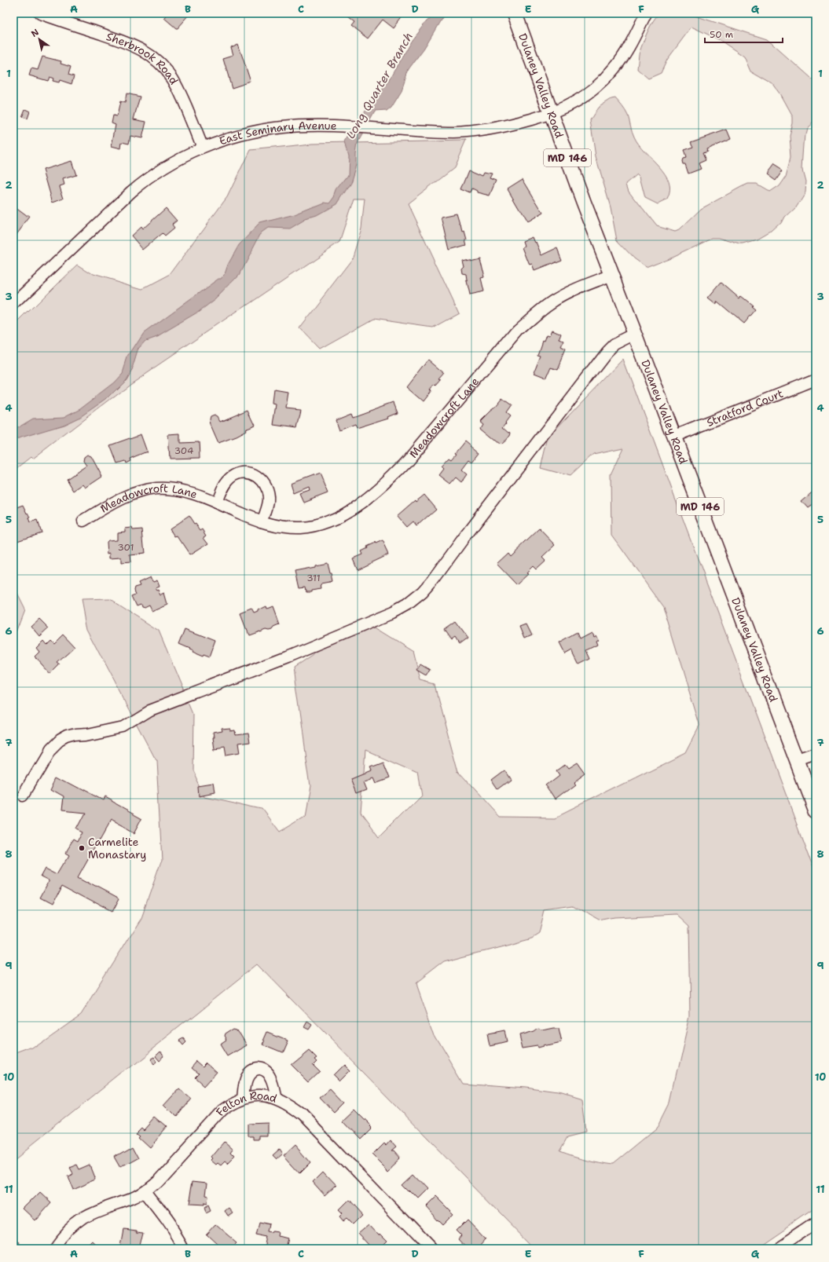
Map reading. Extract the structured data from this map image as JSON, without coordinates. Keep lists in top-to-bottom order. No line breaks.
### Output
{"streets":{"main road":["Dulaney Valley Road","MD 146"],"street":["Sherbrook Road","East Seminary Avenue","Stratford Court","Meadowcroft Lane","Felton Road"]},"crossings":[["Sherbrook Road","East Seminary Avenue"],["Dulaney Valley Road","East Seminary Avenue"],["Dulaney Valley Road","Stratford Court"],["Dulaney Valley Road","Meadowcroft Lane"]],"water":["Long Quarter Branch"],"places":["Carmelite Monastary"],"house_numbers":["304","301","311"],"scale_bar":"50 m","north":"top left","grid":{"columns":["A","B","C","D","E","F","G"],"rows":["1","2","3","4","5","6","7","8","9","10","11"]}}
